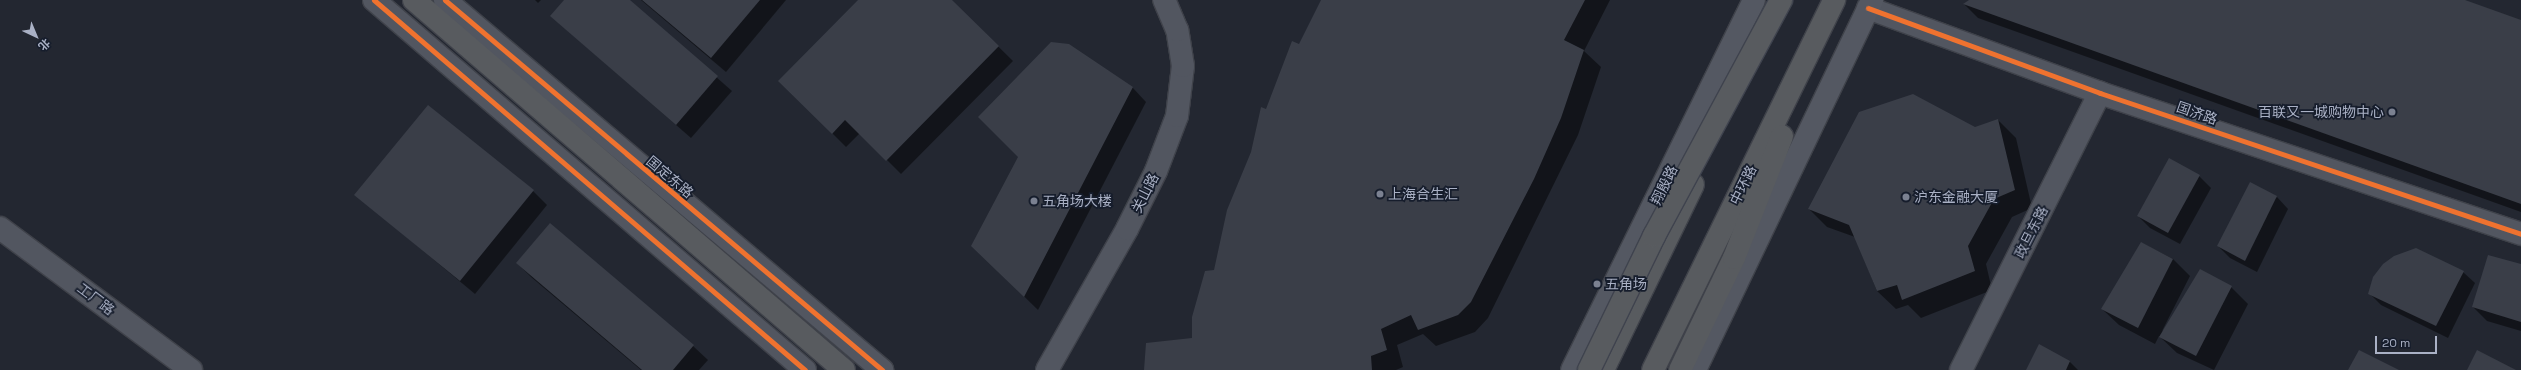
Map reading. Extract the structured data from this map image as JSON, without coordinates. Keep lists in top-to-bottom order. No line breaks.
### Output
{"streets":{"highway":["中环路"],"main road":["翔殷路"],"street":["国济路","国定东路","关山路","政旦东路","工厂路"]},"crossings":[["国济路","政旦东路"]],"places":["百联又一城购物中心","上海合生汇","沪东金融大厦","五角场大楼","五角场"],"scale_bar":"20 m","north":"bottom right"}
